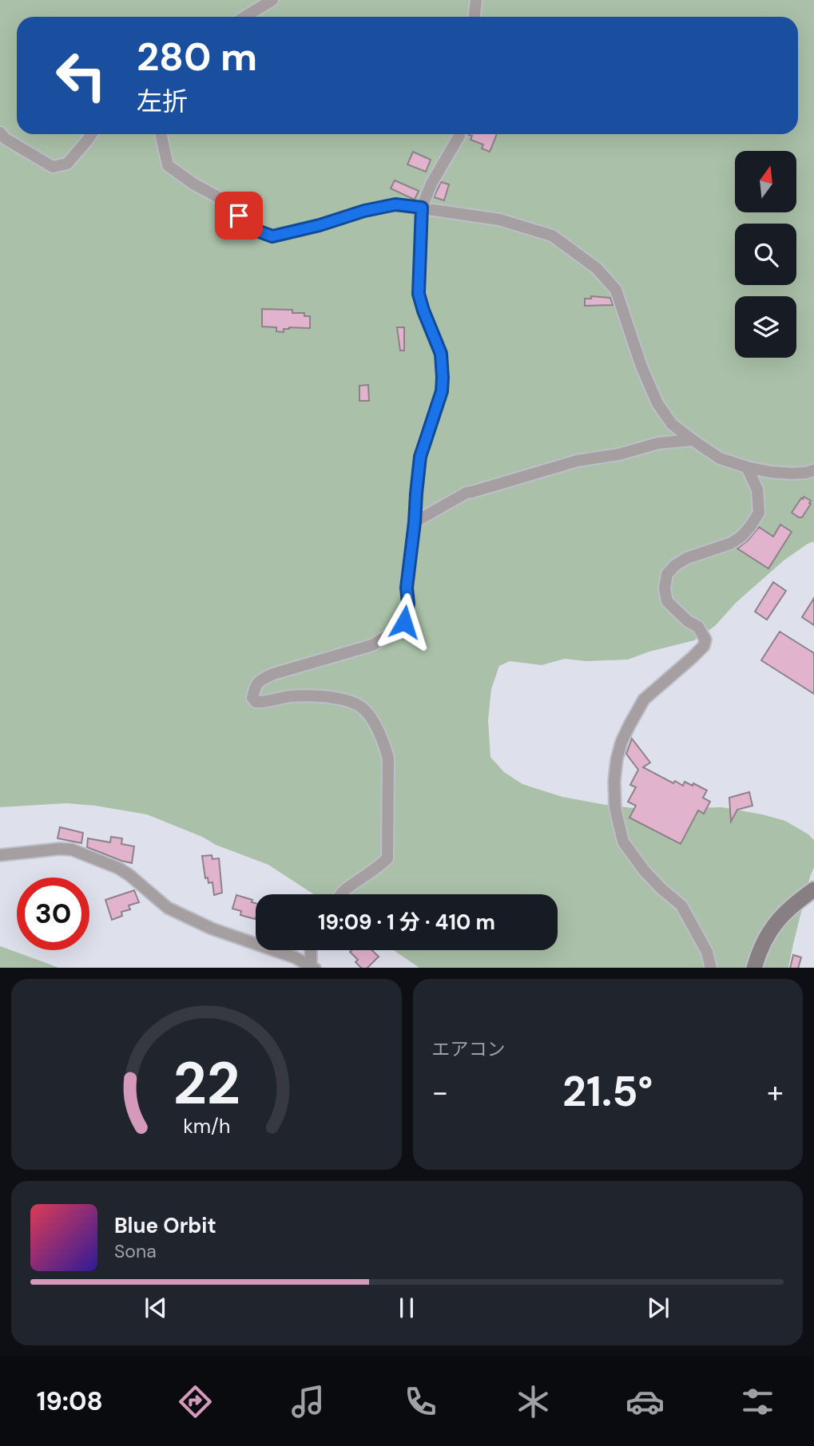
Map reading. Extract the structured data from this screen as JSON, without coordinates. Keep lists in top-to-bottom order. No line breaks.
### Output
{"north":"top","page":{"turn":["280 m","左折"],"limit":"30","trip":"19:09 · 1 分 · 410 m","tile":"エアコン","heat":["−","21.5°","+"],"song":["Blue Orbit","Sona"],"tabs":"19:08","gauge":["22","km/h"]}}
